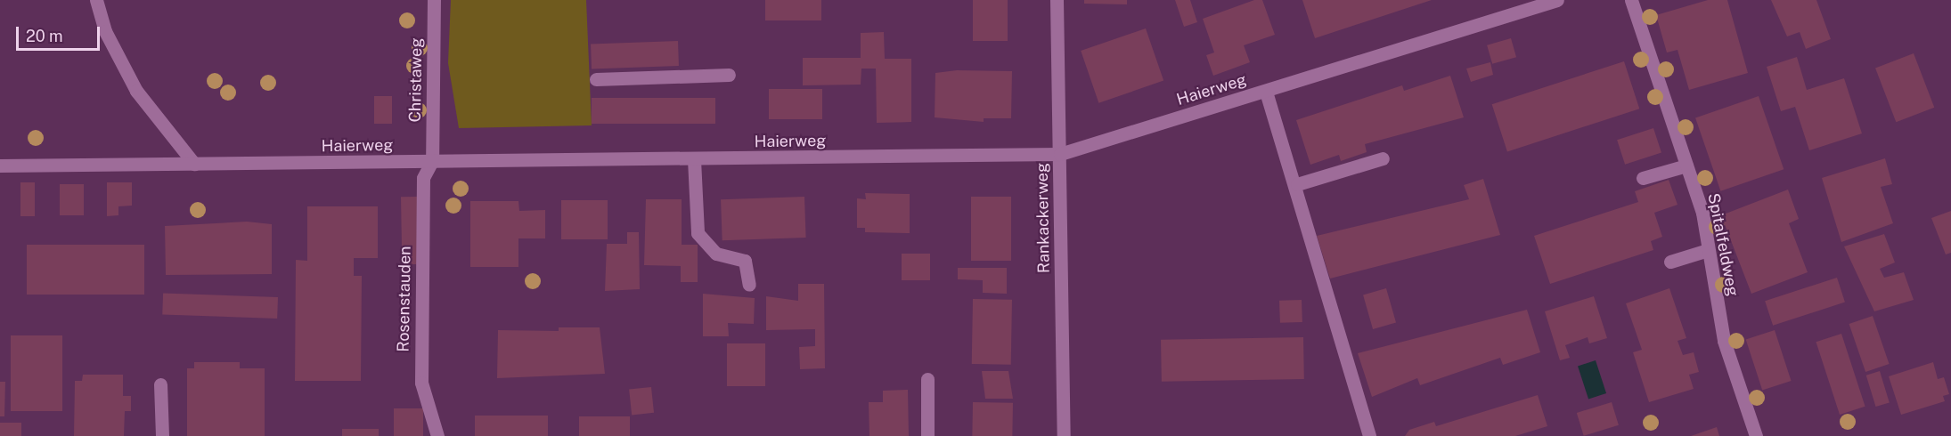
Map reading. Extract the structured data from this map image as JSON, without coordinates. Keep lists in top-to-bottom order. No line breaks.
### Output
{"streets":{"street":["Christaweg","Haierweg","Rankackerweg","Spitalfeldweg","Rosenstauden"]},"crossings":[["Christaweg","Haierweg"],["Christaweg","Rosenstauden"],["Haierweg","Rankackerweg"],["Haierweg","Rosenstauden"]],"scale_bar":"20 m"}
